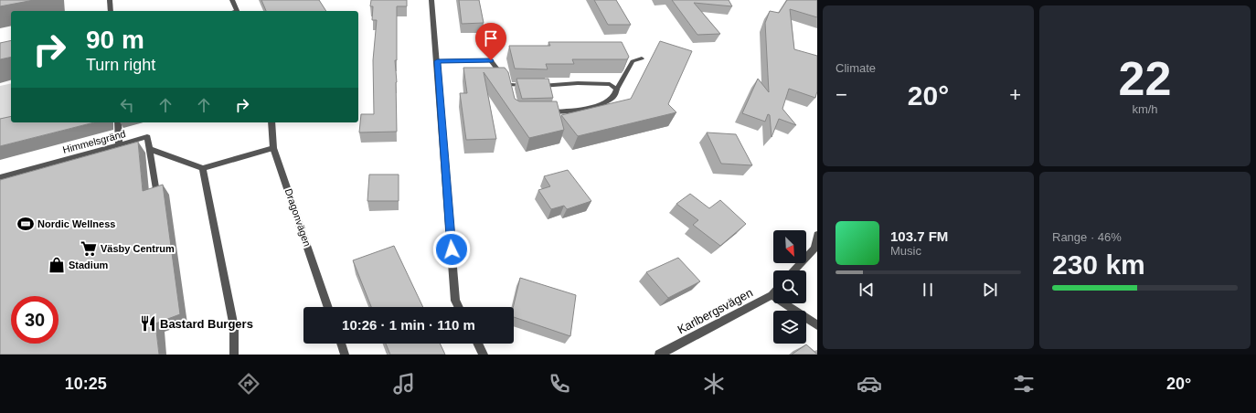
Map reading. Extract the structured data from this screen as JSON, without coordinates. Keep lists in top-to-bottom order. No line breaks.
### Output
{"streets":{"street":["Himmelsgränd","Dragonvägen","Karlbergsvägen"]},"places":{"sports":["Nordic Wellness"],"supermarket":["Väsby Centrum"],"shop":["Stadium"],"restaurant":["Bastard Burgers"]},"north":"bottom right","page":{"tile":["Climate",["22","km/h"],["Range · 46%","230 km"]],"turn":["90 m","Turn right"],"heat":["−","20°","+"],"song":["103.7 FM","Music"],"limit":"30","trip":"10:26 · 1 min · 110 m","tabs":["10:25","20°"]}}
